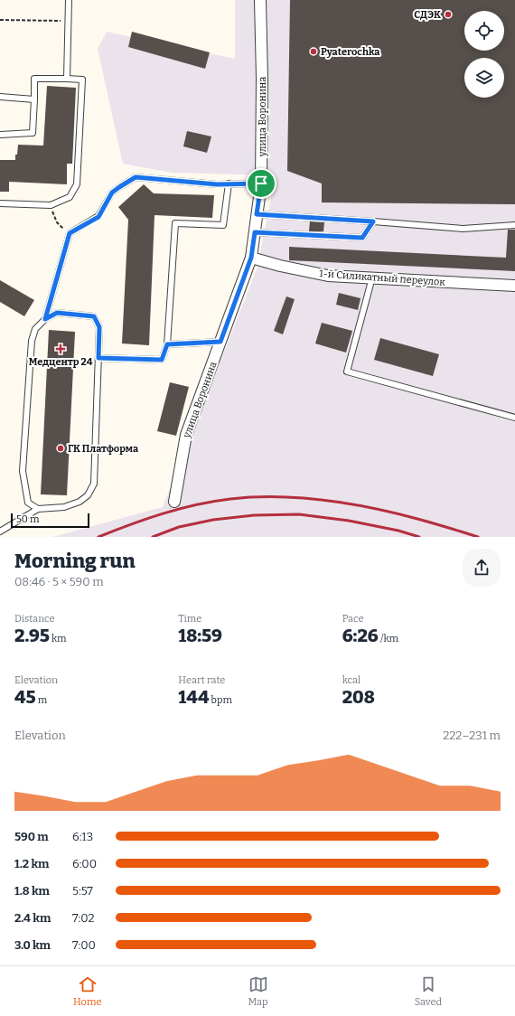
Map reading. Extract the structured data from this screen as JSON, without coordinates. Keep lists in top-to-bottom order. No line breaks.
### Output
{"streets":{"street":["улица Воронина","1-й Силикатный переулок"]},"crossings":[["улица Воронина","1-й Силикатный переулок"]],"places":{"other":["СДЭК","Pyaterochka","ГК Платформа"],"health":["Медцентр 24"]},"scale_bar":"50 m","page":{"scale":"50 m","heading":["Morning run","08:46 · 5 × 590 m"],"stats":[["Distance","2.95 km"],["Time","18:59"],["Pace","6:26 /km"],["Elevation","45 m"],["Heart rate","144 bpm"],["kcal","208"]],"chart":["Elevation","222–231 m"],"list":[{"name":"590 m","note":"6:13"},{"name":"1.2 km","note":"6:00"},{"name":"1.8 km","note":"5:57"},{"name":"2.4 km","note":"7:02"},{"name":"3.0 km","note":"7:00"}],"tabs":["Home","Map","Saved"]}}
